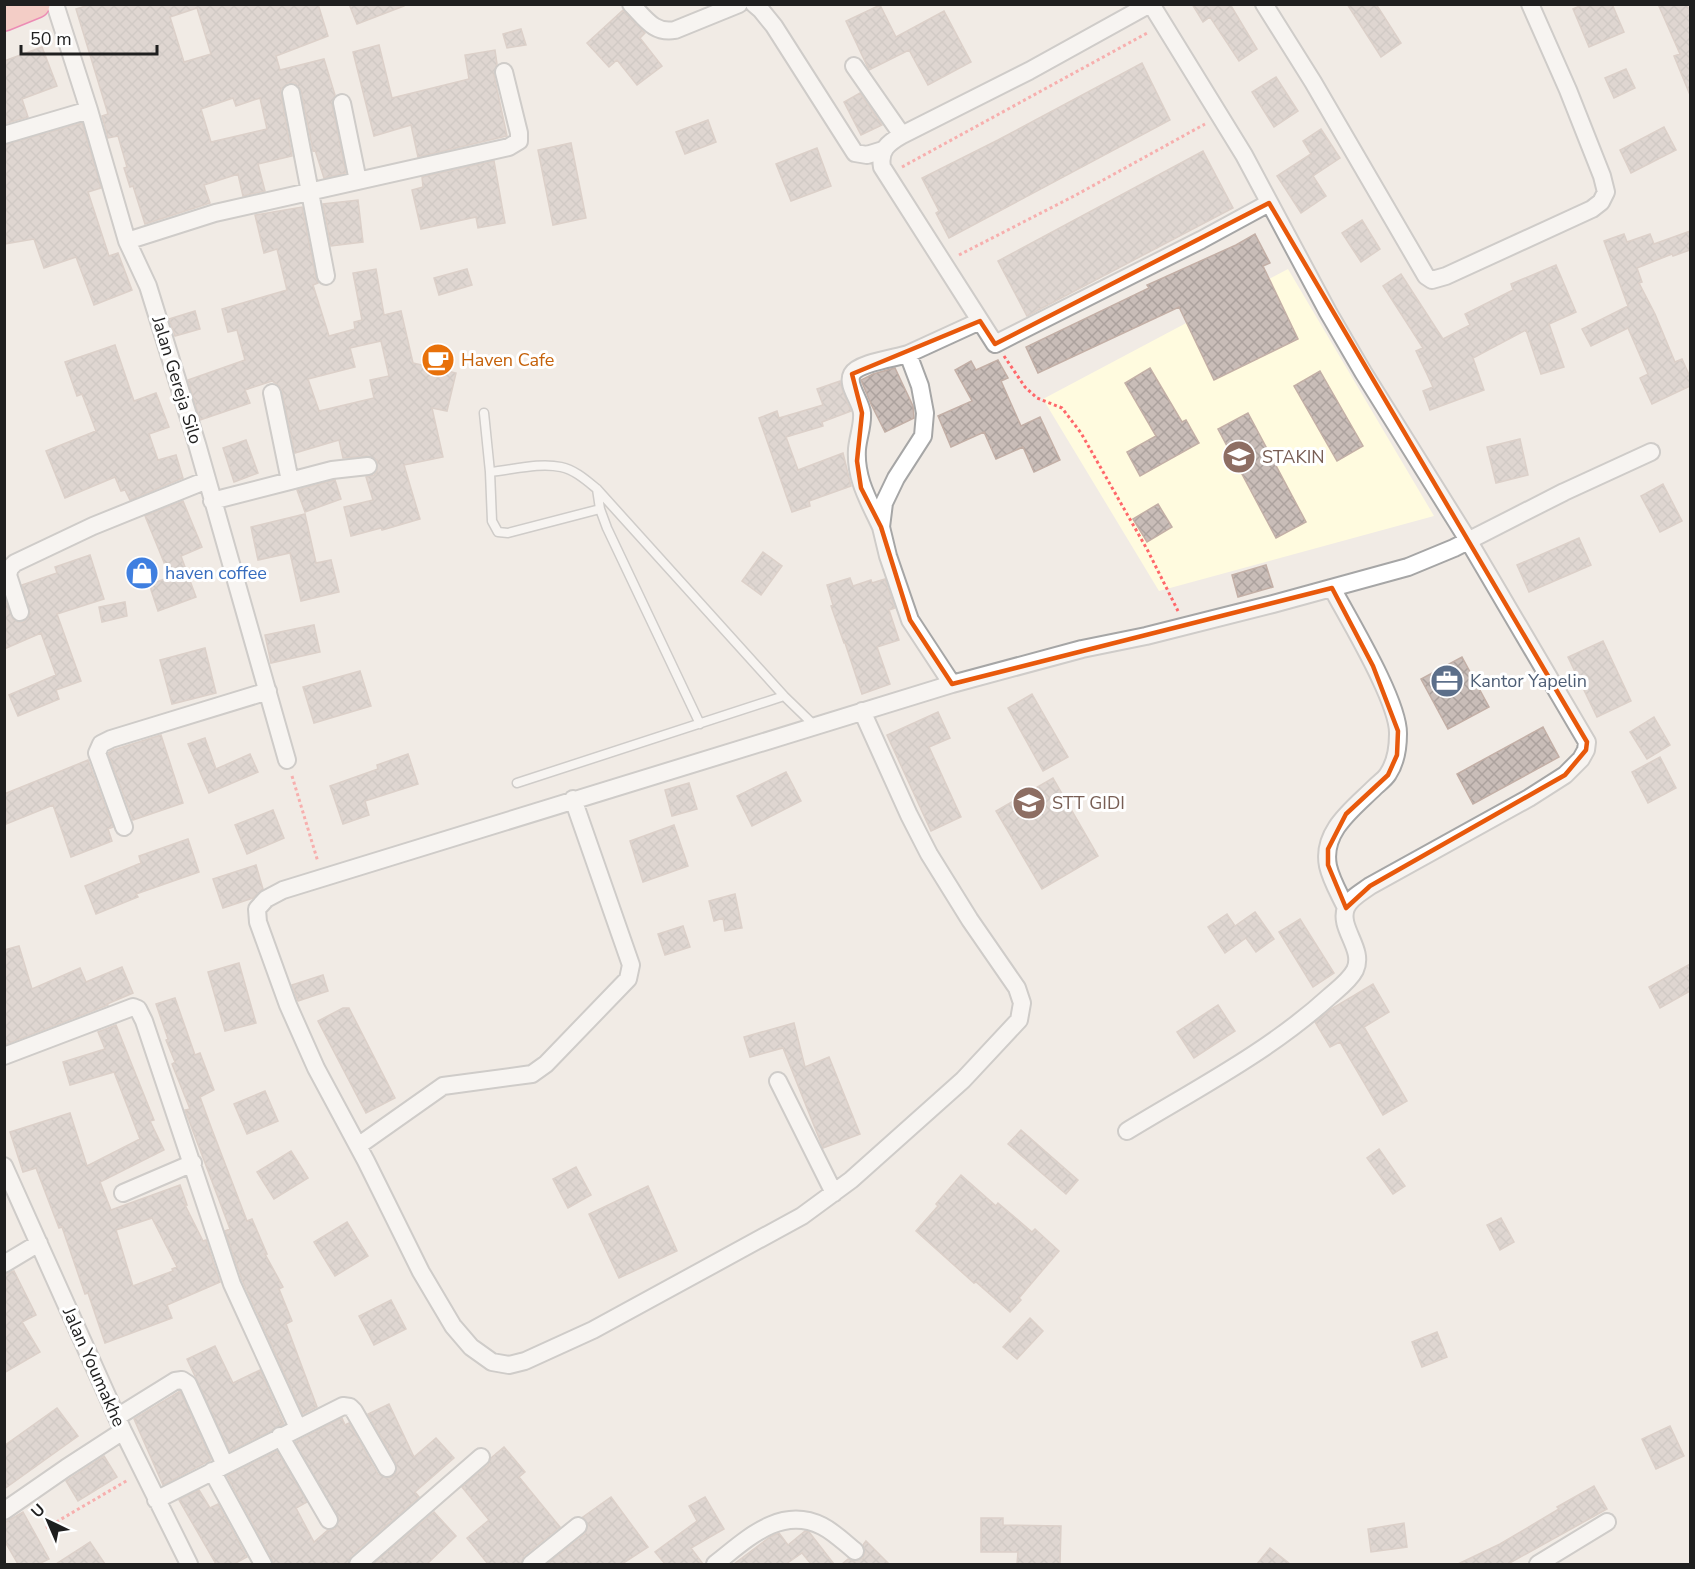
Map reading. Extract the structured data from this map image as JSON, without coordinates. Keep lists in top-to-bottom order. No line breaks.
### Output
{"streets":{"street":["Jalan Gereja Silo","Jalan Youmakhe"]},"places":{"cafe":["Haven Cafe"],"school or university":["STAKIN","STT GIDI"],"shop":["haven coffee"],"office":["Kantor Yapelin"]},"scale_bar":"50 m","north":"top left"}
